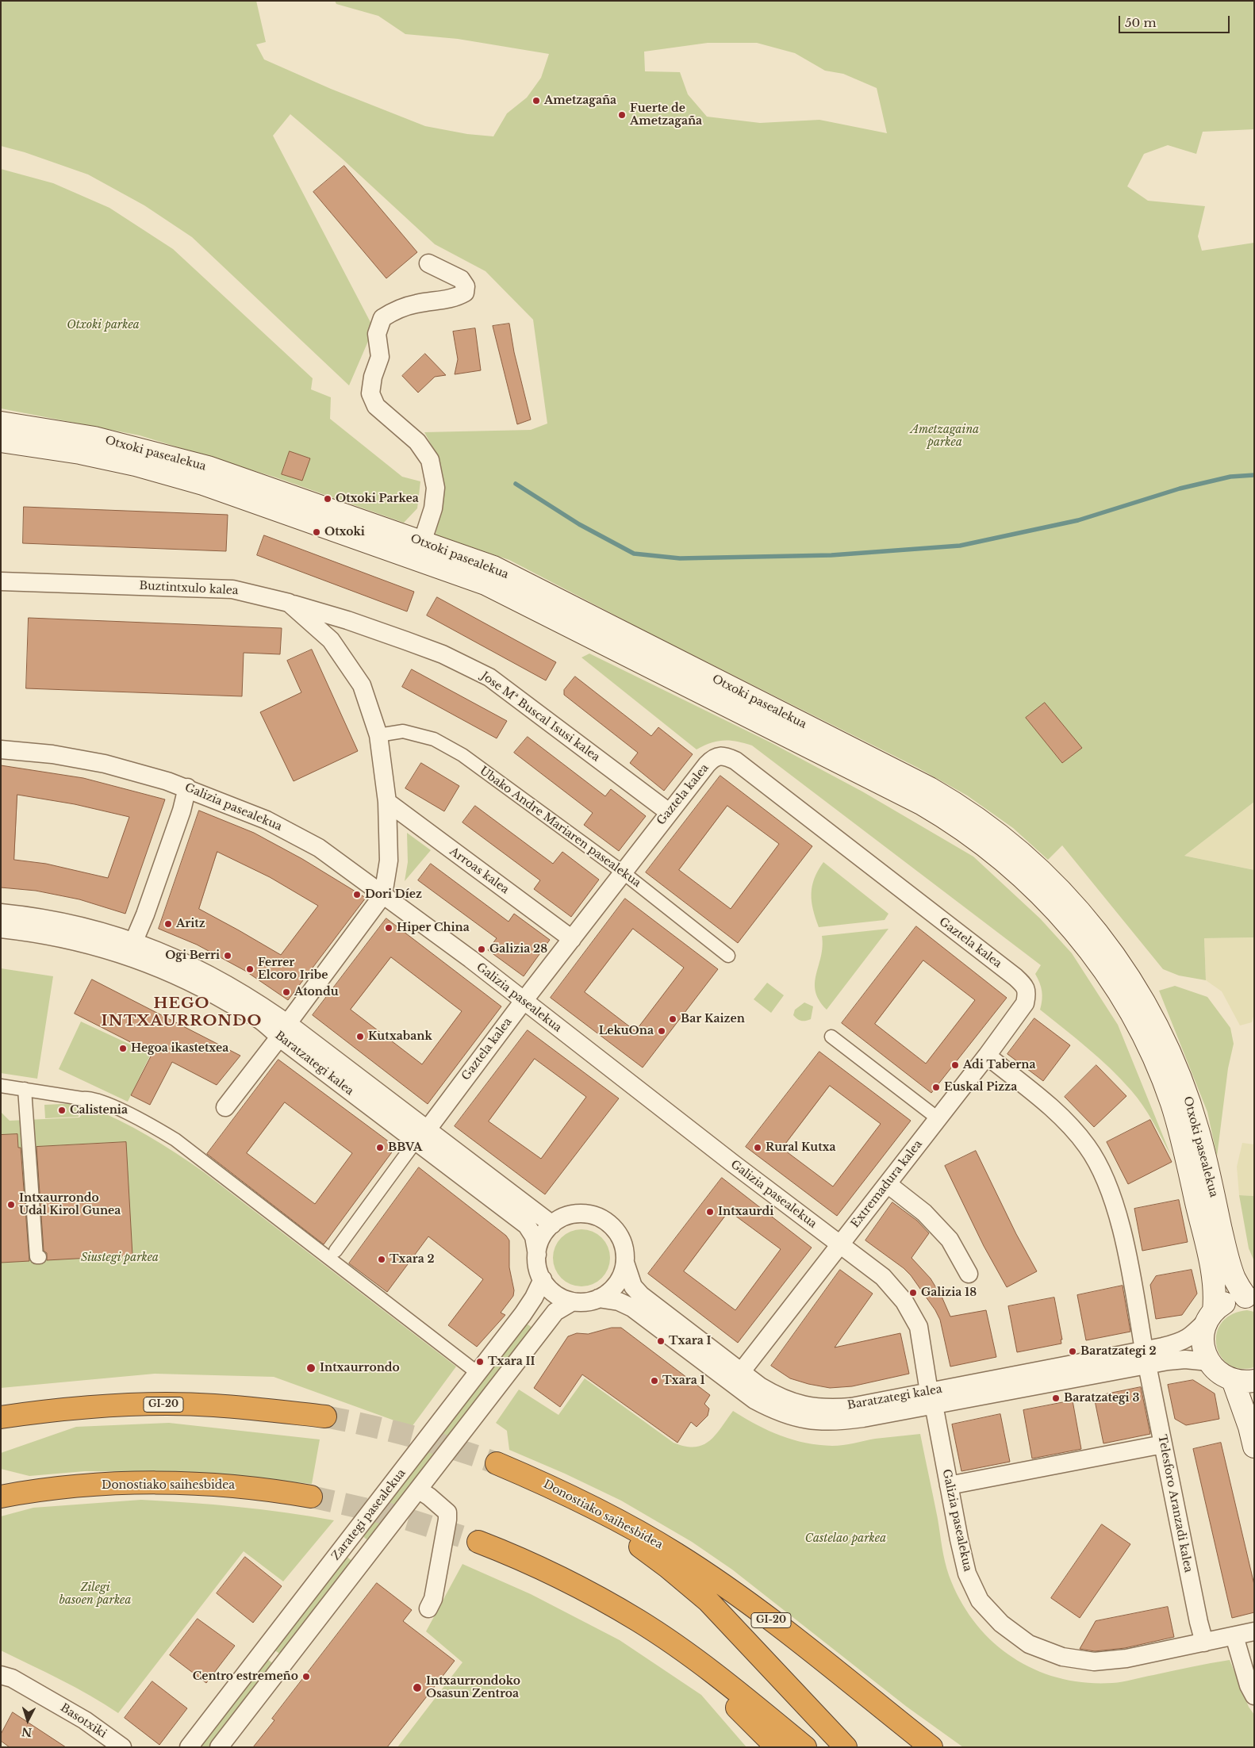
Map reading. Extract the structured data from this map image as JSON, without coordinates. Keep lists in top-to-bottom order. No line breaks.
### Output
{"streets":{"highway":["GI-20","Donostiako saihesbidea"],"main road":["Otxoki pasealekua"],"street":["Buztintxulo kalea","Jose Mª Buscal Isusi kalea","Gaztela kalea","Galizia pasealekua","Ubako Andre Mariaren pasealekua","Arroas kalea","Baratzategi kalea","Extremadura kalea","Telesforo Aranzadi kalea","Zarategi pasealekua","Basotxiki"]},"crossings":[["Otxoki pasealekua","Baratzategi kalea"],["Buztintxulo kalea","Jose Mª Buscal Isusi kalea"],["Buztintxulo kalea","Galizia pasealekua"],["Buztintxulo kalea","Ubako Andre Mariaren pasealekua"],["Buztintxulo kalea","Arroas kalea"],["Jose Mª Buscal Isusi kalea","Gaztela kalea"],["Gaztela kalea","Galizia pasealekua"],["Gaztela kalea","Ubako Andre Mariaren pasealekua"],["Gaztela kalea","Arroas kalea"],["Gaztela kalea","Baratzategi kalea"],["Gaztela kalea","Extremadura kalea"],["Galizia pasealekua","Baratzategi kalea"],["Galizia pasealekua","Extremadura kalea"],["Galizia pasealekua","Telesforo Aranzadi kalea"],["Baratzategi kalea","Extremadura kalea"],["Baratzategi kalea","Telesforo Aranzadi kalea"],["Baratzategi kalea","Zarategi pasealekua"],["Extremadura kalea","Telesforo Aranzadi kalea"]],"districts":["HEGO INTXAURRONDO"],"parks":["Otxoki parkea","Ametzagaina parkea","Siustegi parkea","Castelao parkea","Zilegi basoen parkea"],"places":["Ametzagaña","Fuerte de Ametzagaña","Otxoki Parkea","Otxoki","Dori Díez","Aritz","Hiper China","Galizia 28","Ogi Berri","Ferrer Elcoro Iribe","Atondu","Bar Kaizen","LekuOna","Kutxabank","Hegoa ikastetxea","Adi Taberna","Euskal Pizza","Calistenia","BBVA","Rural Kutxa","Intxaurrondo Udal Kirol Gunea","Intxaurdi","Txara 2","Galizia 18","Txara I","Baratzategi 2","Txara II","Intxaurrondo","Txara 1","Baratzategi 3","Centro estremeño","Intxaurrondoko Osasun Zentroa"],"scale_bar":"50 m","north":"bottom"}
